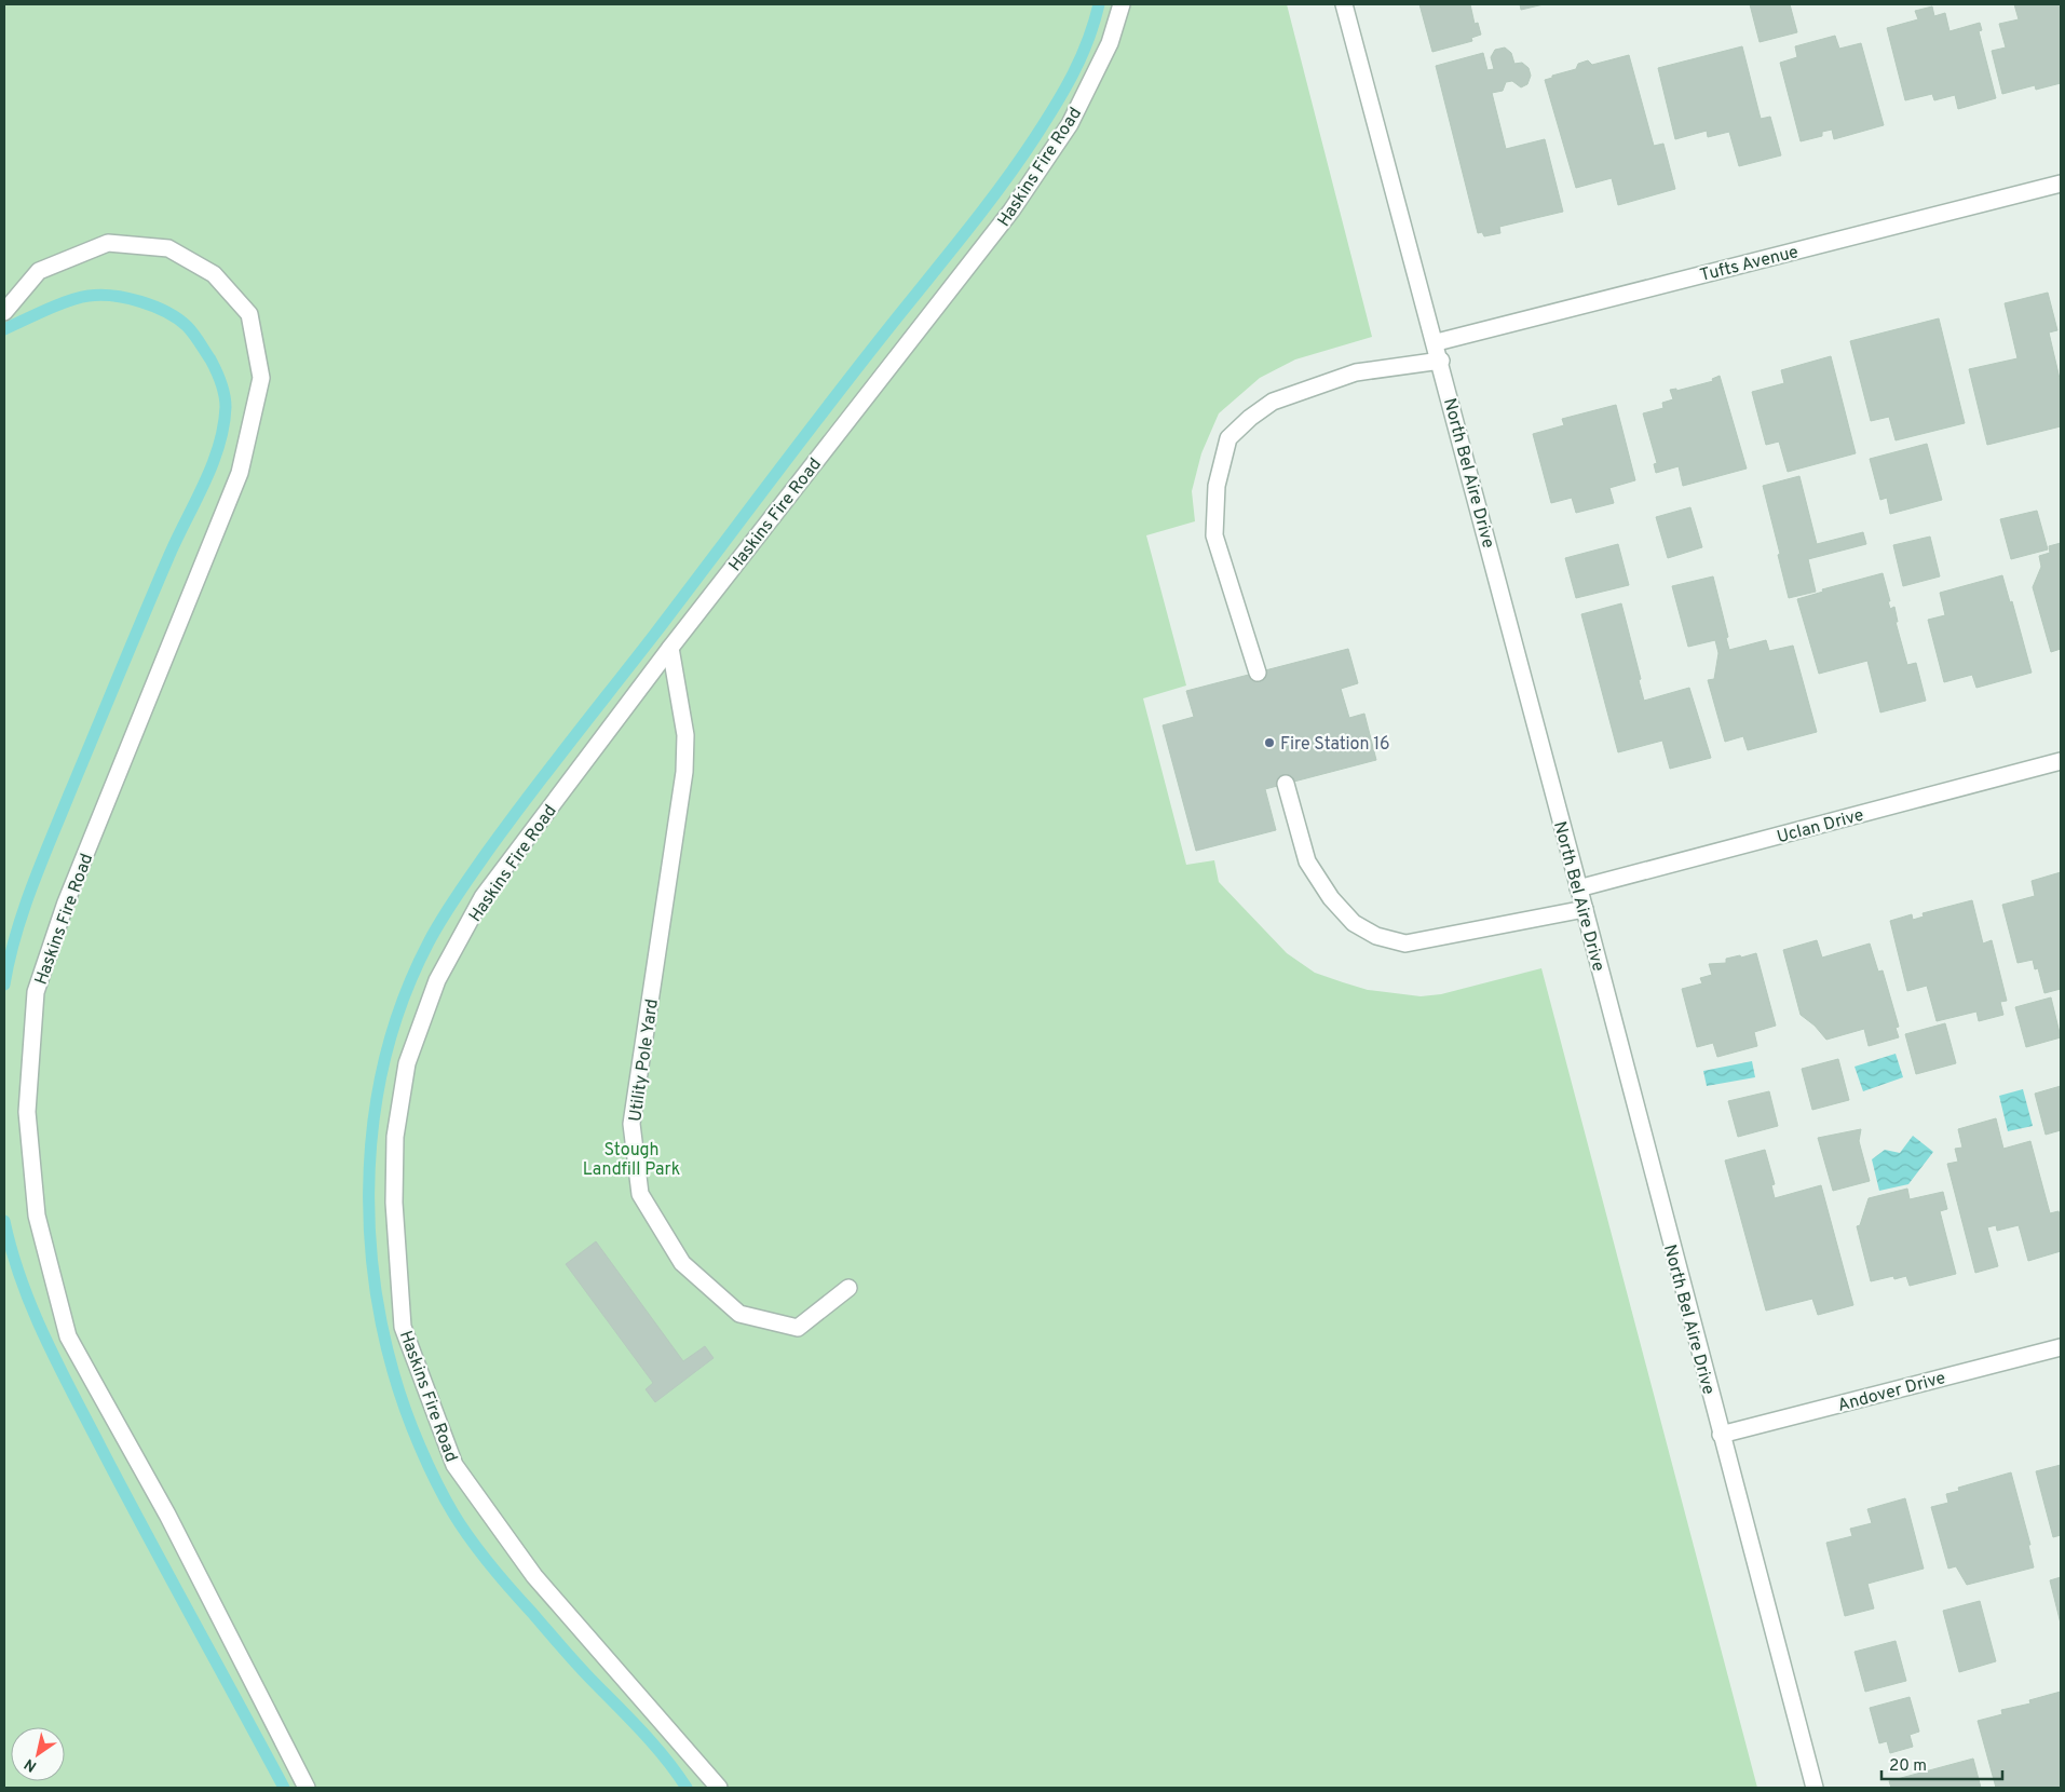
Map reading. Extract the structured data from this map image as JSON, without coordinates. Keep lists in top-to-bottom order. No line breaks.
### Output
{"streets":{"street":["Haskins Fire Road","Tufts Avenue","North Bel Aire Drive","Uclan Drive","Utility Pole Yard","Andover Drive"]},"crossings":[["Haskins Fire Road","Utility Pole Yard"],["Tufts Avenue","North Bel Aire Drive"],["North Bel Aire Drive","Uclan Drive"],["North Bel Aire Drive","Andover Drive"]],"parks":["Stough Landfill Park"],"places":["Fire Station 16"],"scale_bar":"20 m","north":"bottom left"}
